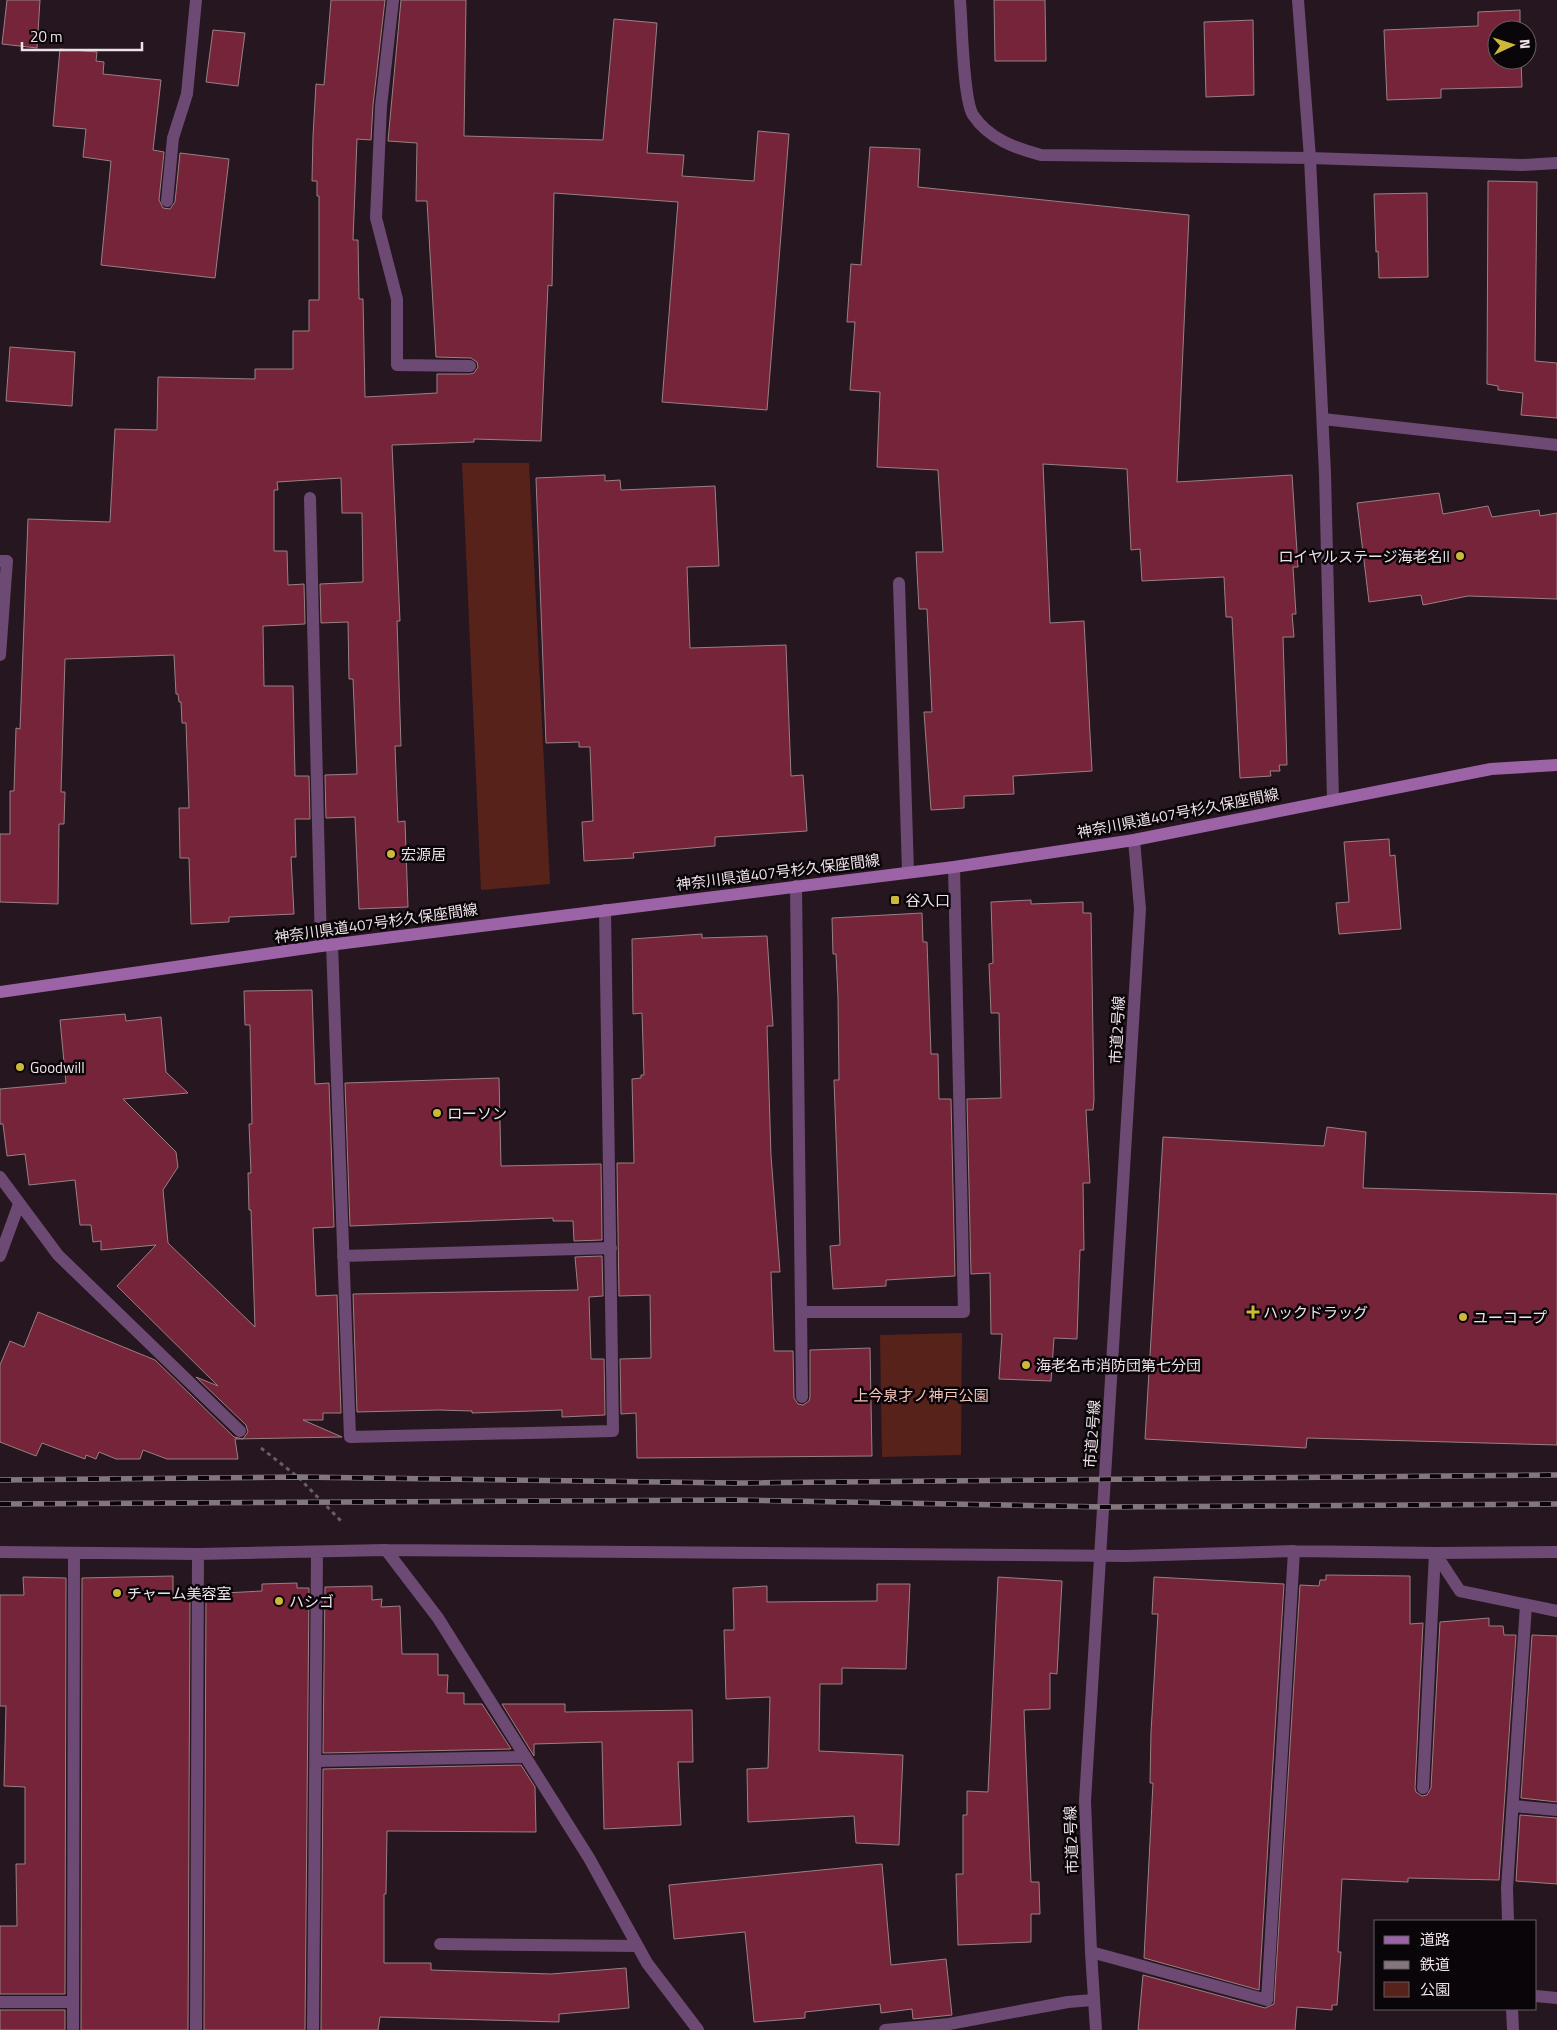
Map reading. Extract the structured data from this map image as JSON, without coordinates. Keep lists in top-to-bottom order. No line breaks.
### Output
{"streets":{"main road":["神奈川県道407号杉久保座間線"],"street":["市道2号線"]},"crossings":[["神奈川県道407号杉久保座間線","市道2号線"]],"parks":["上今泉才ノ神戸公園"],"places":{"other":["ロイヤルステージ海老名II","宏源居","Goodwill","ローソン","ユーコープ","海老名市消防団第七分団","チャーム美容室","ハシゴ"],"transit":["谷入口"],"health":["ハックドラッグ"]},"legend":["道路","鉄道","公園"],"scale_bar":"20 m","north":"right"}
